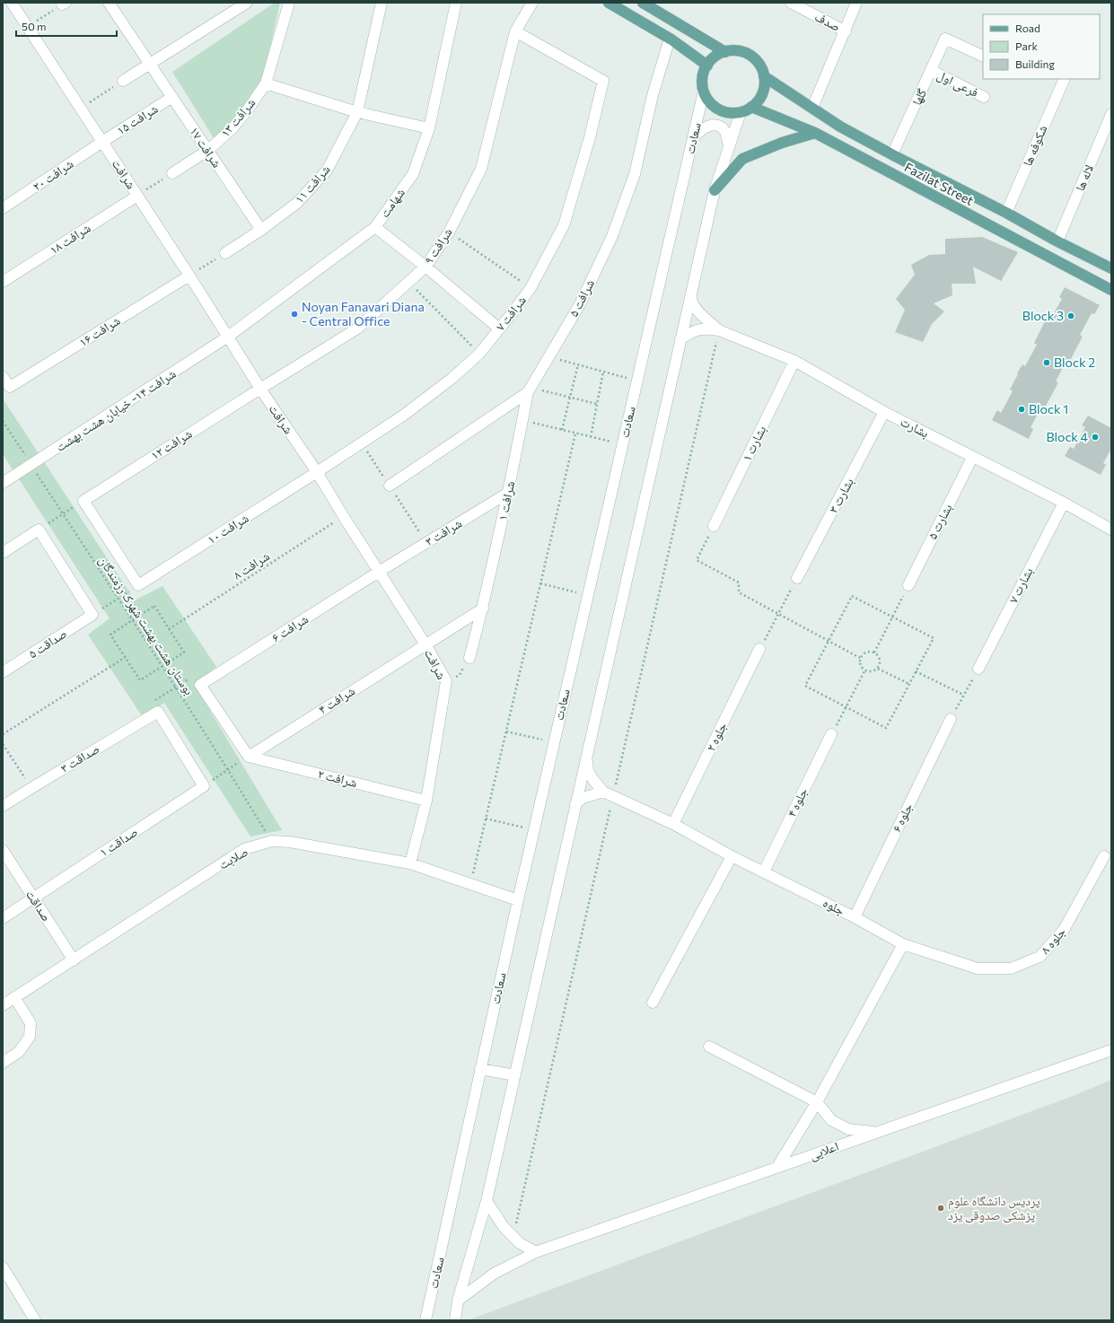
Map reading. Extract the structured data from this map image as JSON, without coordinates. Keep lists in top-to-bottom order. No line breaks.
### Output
{"streets":{"main road":["Fazilat Street"],"street":["صدف","فرعی اول","گلها","شرافت ۱۳","شرافت ۱۵","سعادت","شکوفه ها","شرافت ۱۷","شرافت","شرافت ۲۰","لاله ها","شرافت ۱۱","شهامت","شرافت ۱۸","شرافت ۹","شرافت ۵","شرافت ۷","شرافت ۱۶","شرافت ۱۴- خیابان هشت بهشت","بشارت","بشارت ۱","شرافت ۱۲","بشارت ۳","شرافت ۱","بشارت ۵","شرافت ۱۰","شرافت ۳","بشارت ۷","شرافت ۶","صداقت ۵","شرافت ۴","جلوه ۲","صداقت ۳","شرافت ۲","جلوه ۴","جلوه ۶","صداقت ۱","صلابت","صداقت","جلوه","جلوه ۸","اعلایی"],"path":["شرافت ۸","بوستان هشت بهشت شهرک رزمندگان"]},"crossings":[["فرعی اول","گلها"],["گلها","Fazilat Street"],["شرافت ۱۳","شرافت ۱۷"],["شرافت ۱۵","شرافت ۱۷"],["شرافت ۱۵","شرافت"],["شرافت ۱۵","شرافت ۲۰"],["سعادت","Fazilat Street"],["سعادت","صلابت"],["شکوفه ها","Fazilat Street"],["شرافت ۱۷","شرافت ۱۱"],["شرافت","شرافت ۲۰"],["شرافت","شهامت"],["شرافت","شرافت ۱۸"],["شرافت","شرافت ۹"],["شرافت","شرافت ۷"],["شرافت","شرافت ۱۶"],["شرافت","شرافت ۱۴- خیابان هشت بهشت"],["شرافت","شرافت ۱۲"],["شرافت","شرافت ۱۰"],["شرافت","شرافت ۳"],["شرافت","شرافت ۸"],["شرافت","شرافت ۶"],["شرافت","شرافت ۴"],["شرافت","شرافت ۲"],["شرافت","صلابت"],["لاله ها","Fazilat Street"],["شهامت","شرافت ۱۴- خیابان هشت بهشت"],["شرافت ۹","شرافت ۷"],["شرافت ۹","شرافت ۱۲"],["شرافت ۵","شرافت ۱"],["شرافت ۷","شرافت ۱۰"],["شرافت ۱۴- خیابان هشت بهشت","بوستان هشت بهشت شهرک رزمندگان"],["بشارت","بشارت ۱"],["بشارت","بشارت ۳"],["بشارت","بشارت ۵"],["بشارت","بشارت ۷"],["شرافت ۱","شرافت ۳"],["شرافت ۳","شرافت ۶"],["بوستان هشت بهشت شهرک رزمندگان","صلابت"],["شرافت ۴","شرافت ۲"],["جلوه ۲","جلوه"],["جلوه ۴","جلوه"],["جلوه ۶","جلوه"],["صداقت ۱","صداقت"],["صلابت","صداقت"],["جلوه","جلوه ۸"]],"places":["Noyan Fanavari Diana - Central Office","Block 3","Block 2","Block 1","Block 4","پردیس دانشگاه علوم پزشکی صدوقی یزد"],"legend":["Road","Park","Building"],"scale_bar":"50 m"}
